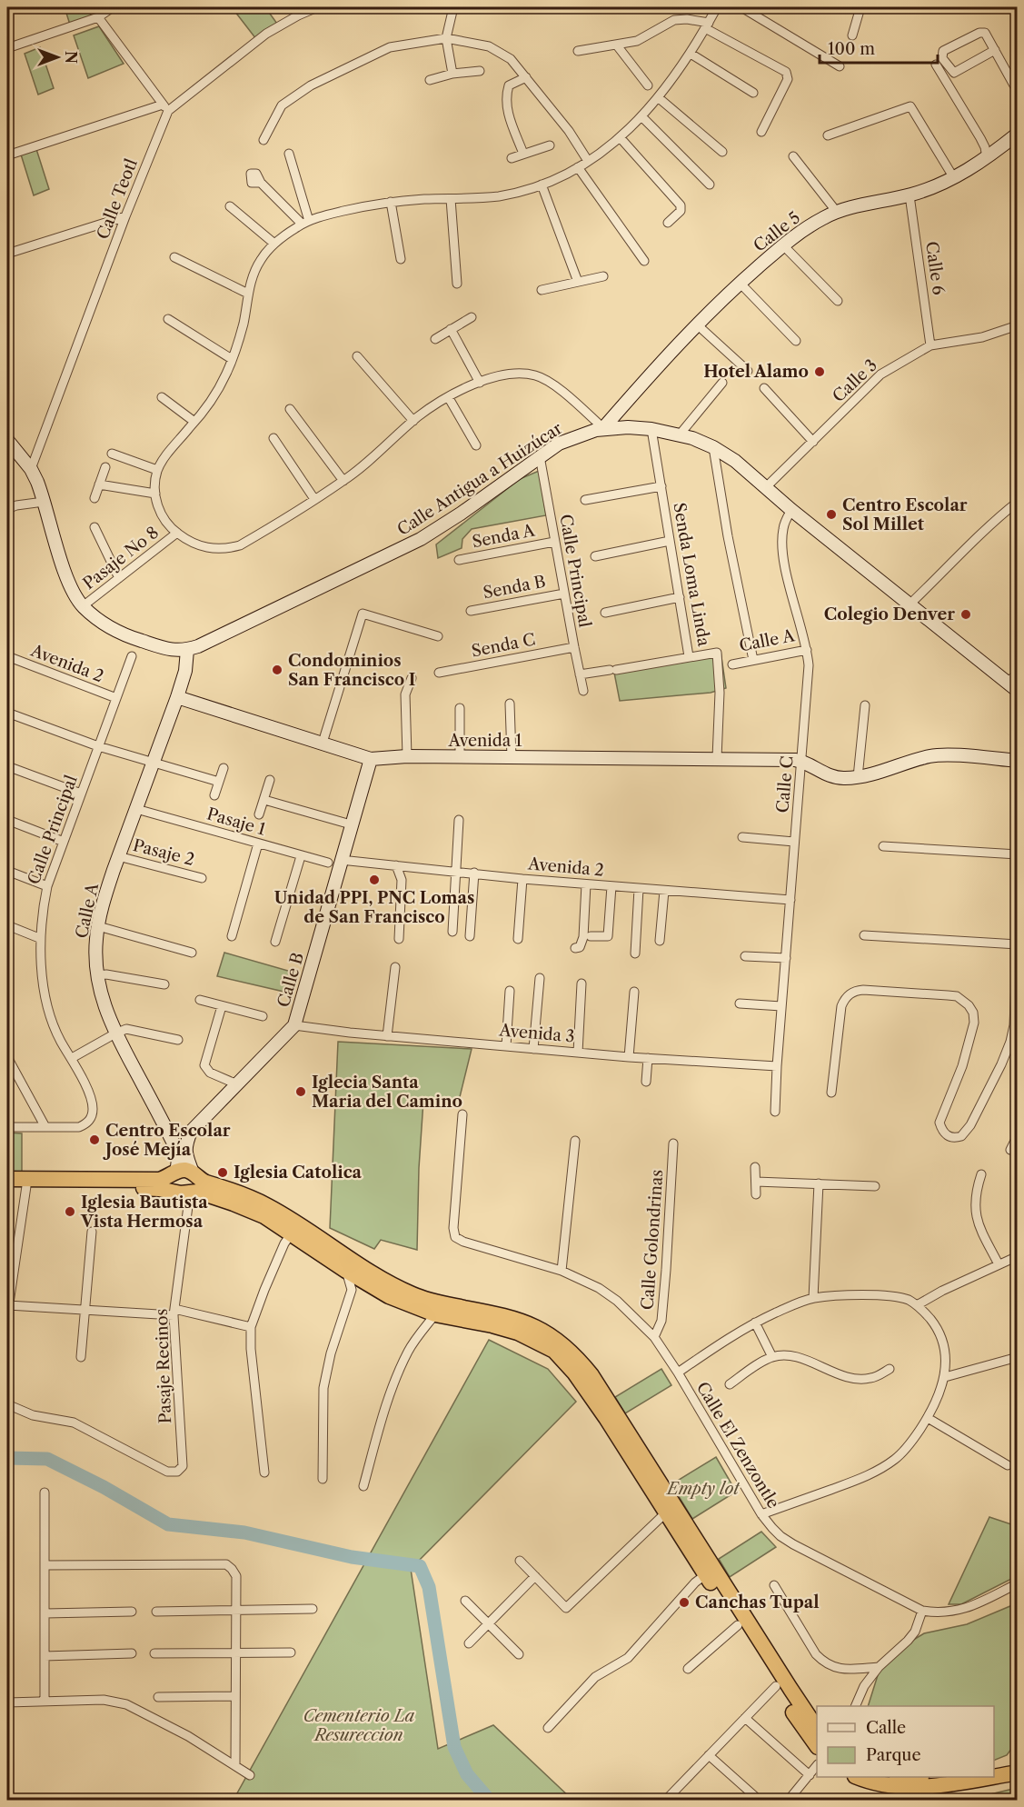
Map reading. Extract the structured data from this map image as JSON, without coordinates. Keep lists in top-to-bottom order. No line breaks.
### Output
{"streets":{"street":["Calle Teotl","Calle 5","Calle 6","Calle 3","Calle Antigua a Huizúcar","Senda A","Pasaje No 8","Calle Principal","Senda Loma Linda","Senda B","Calle A","Senda C","Avenida 2","Avenida 1","Calle C","Pasaje 1","Pasaje 2","Calle B","Avenida 3","Calle Golondrinas","Pasaje Recinos","Calle El Zenzontle"]},"crossings":[["Calle 5","Calle 6"],["Calle 5","Calle Antigua a Huizúcar"],["Calle 6","Calle 3"],["Calle 3","Calle Antigua a Huizúcar"],["Calle Antigua a Huizúcar","Calle Principal"],["Calle Antigua a Huizúcar","Senda Loma Linda"],["Calle Antigua a Huizúcar","Calle A"],["Calle Antigua a Huizúcar","Calle C"],["Senda A","Calle Principal"],["Calle Principal","Senda B"],["Calle Principal","Senda C"],["Calle Principal","Avenida 2"],["Senda Loma Linda","Avenida 1"],["Calle A","Avenida 1"],["Calle A","Calle C"],["Calle A","Pasaje 1"],["Calle A","Pasaje 2"],["Calle A","Pasaje Recinos"],["Avenida 2","Calle C"],["Avenida 2","Pasaje 1"],["Avenida 2","Calle B"],["Avenida 1","Calle C"],["Avenida 1","Calle B"],["Calle C","Avenida 3"],["Pasaje 1","Calle B"],["Calle B","Avenida 3"],["Calle Golondrinas","Calle El Zenzontle"]],"parks":["Empty lot","Cementerio La Resureccion"],"places":["Hotel Alamo","Centro Escolar Sol Millet","Colegio Denver","Condominios San Francisco I","Unidad PPI, PNC Lomas de San Francisco","Iglecia Santa Maria del Camino","Centro Escolar José Mejía","Iglesia Catolica","Iglesia Bautista Vista Hermosa","Canchas Tupal"],"legend":["Calle","Parque"],"scale_bar":"100 m","north":"right"}
